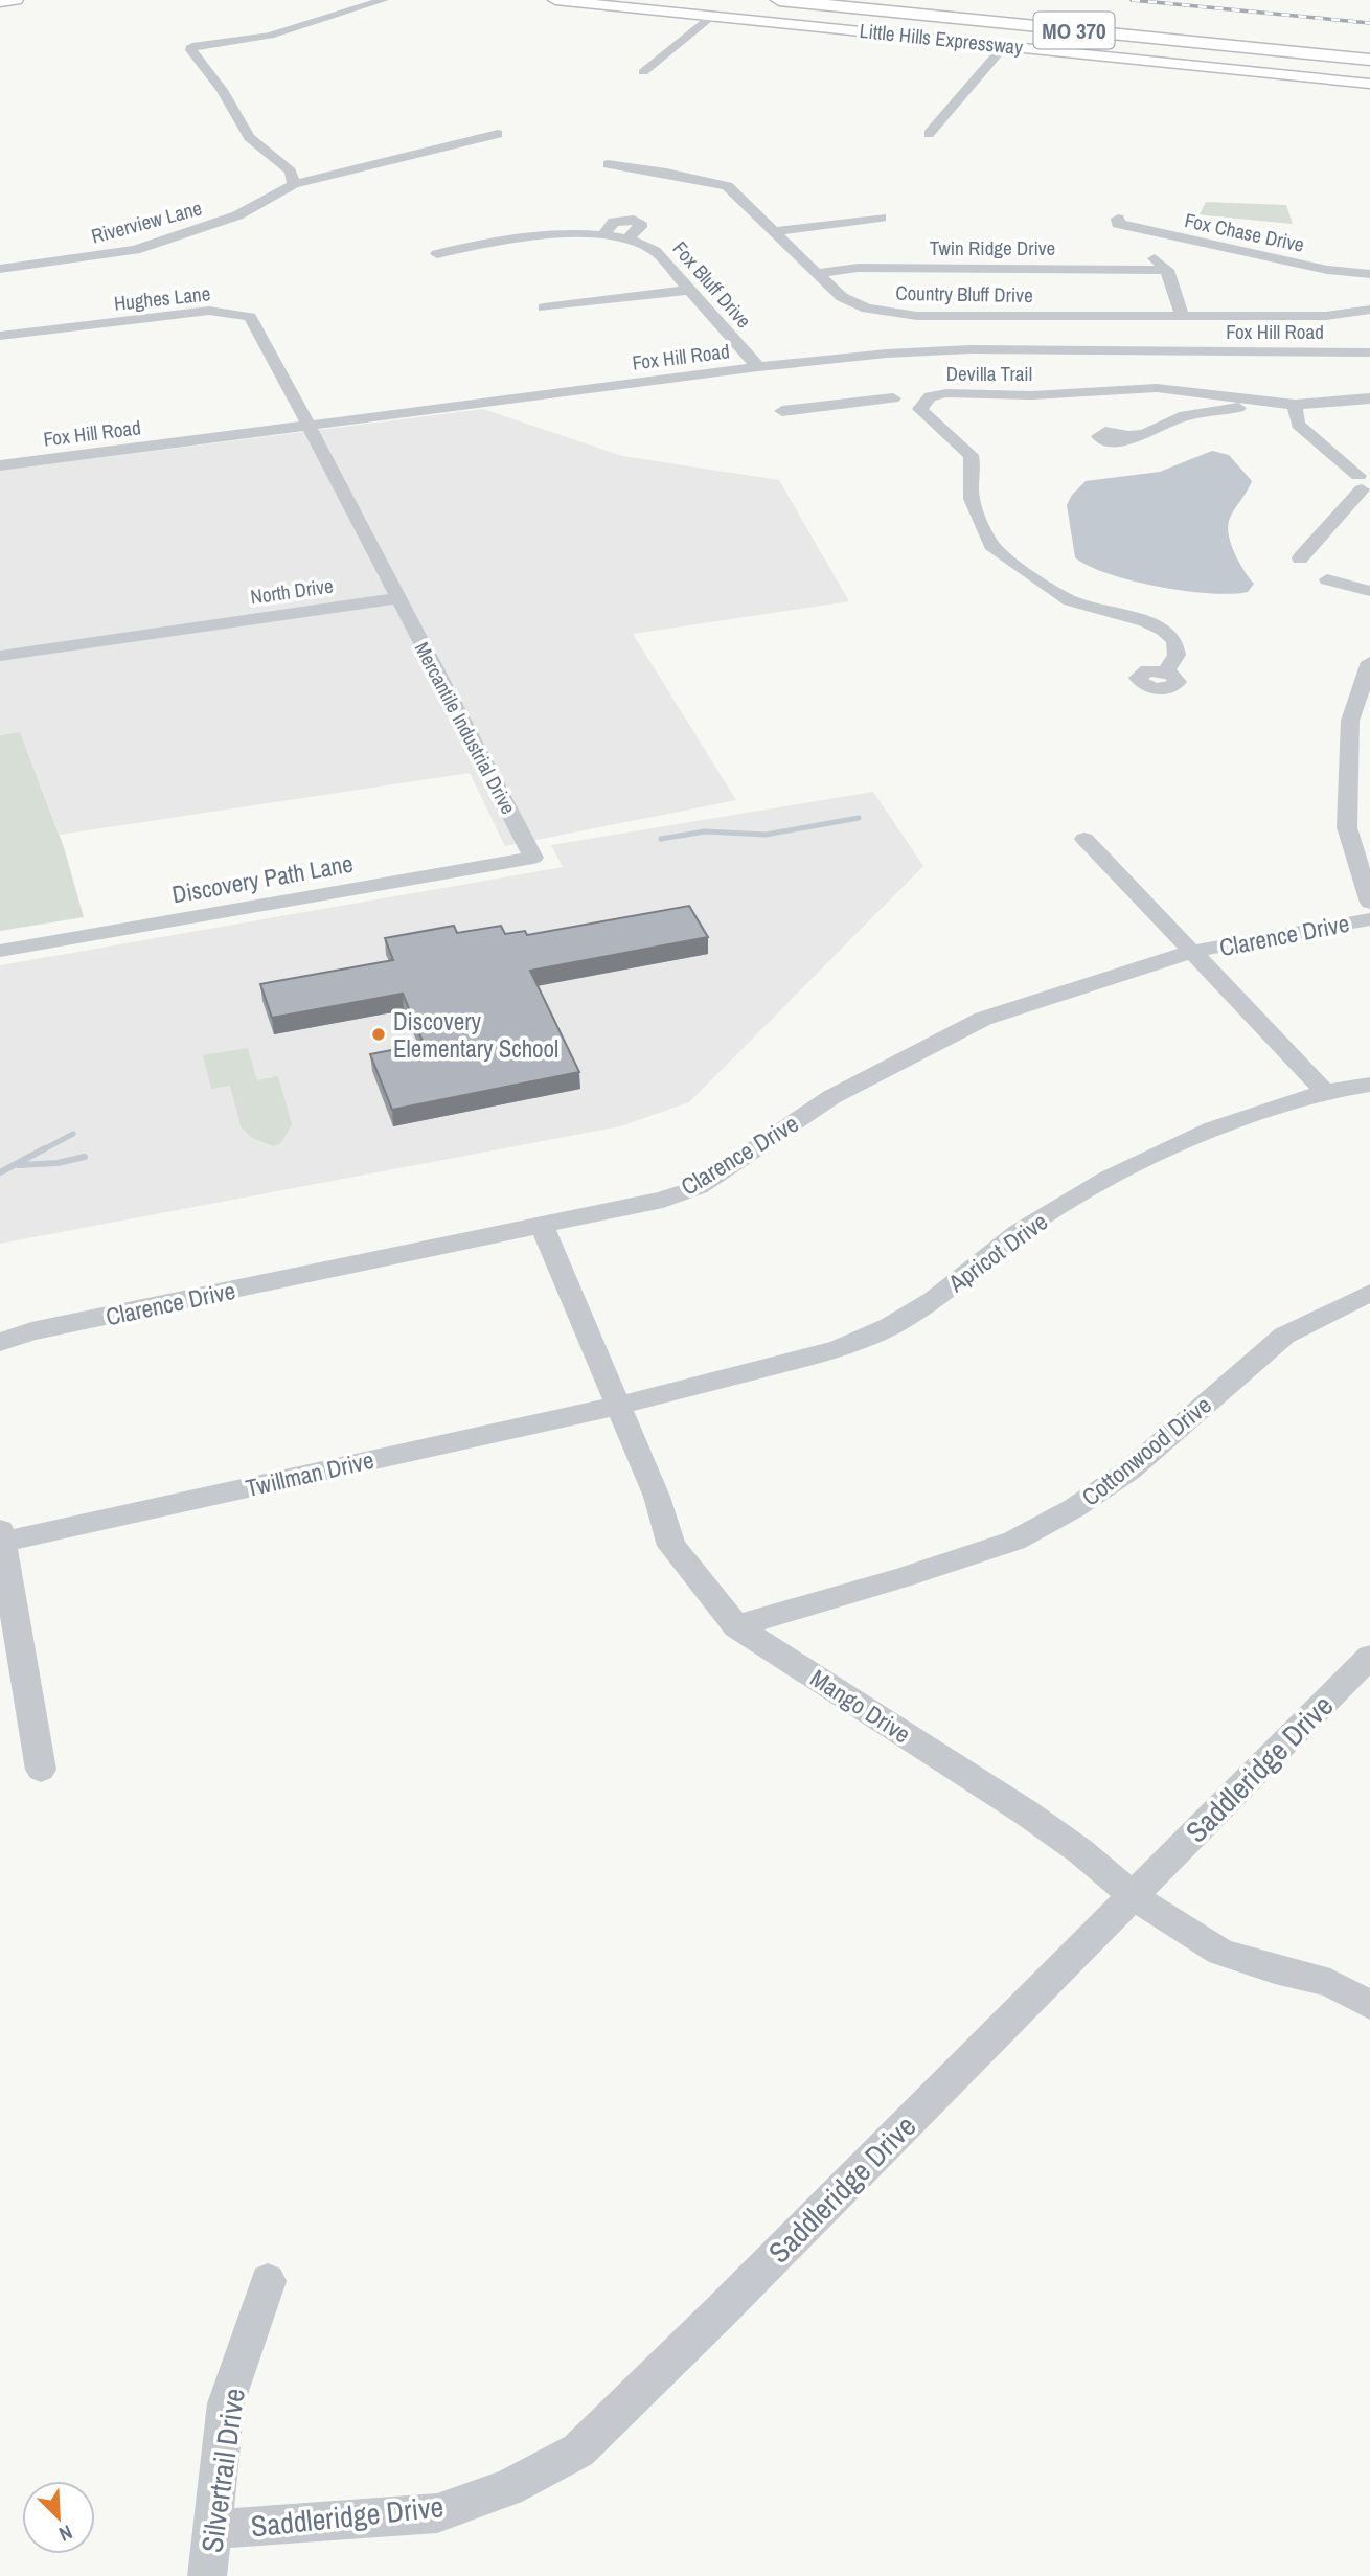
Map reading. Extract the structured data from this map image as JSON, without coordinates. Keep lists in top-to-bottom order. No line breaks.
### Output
{"streets":{"highway":["MO 370"],"main road":["Little Hills Expressway"],"street":["Riverview Lane","Fox Chase Drive","Twin Ridge Drive","Fox Bluff Drive","Country Bluff Drive","Hughes Lane","Fox Hill Road","Devilla Trail","North Drive","Mercantile Industrial Drive","Discovery Path Lane","Clarence Drive","Apricot Drive","Cottonwood Drive","Twillman Drive","Mango Drive","Saddleridge Drive","Silvertrail Drive"]},"crossings":[["Twin Ridge Drive","Country Bluff Drive"],["Fox Bluff Drive","Fox Hill Road"],["Hughes Lane","Fox Hill Road"],["North Drive","Mercantile Industrial Drive"],["Mercantile Industrial Drive","Discovery Path Lane"],["Clarence Drive","Mango Drive"],["Apricot Drive","Twillman Drive"],["Apricot Drive","Mango Drive"],["Cottonwood Drive","Mango Drive"],["Twillman Drive","Mango Drive"],["Mango Drive","Saddleridge Drive"],["Saddleridge Drive","Silvertrail Drive"]],"places":["Discovery Elementary School"],"north":"bottom right"}
